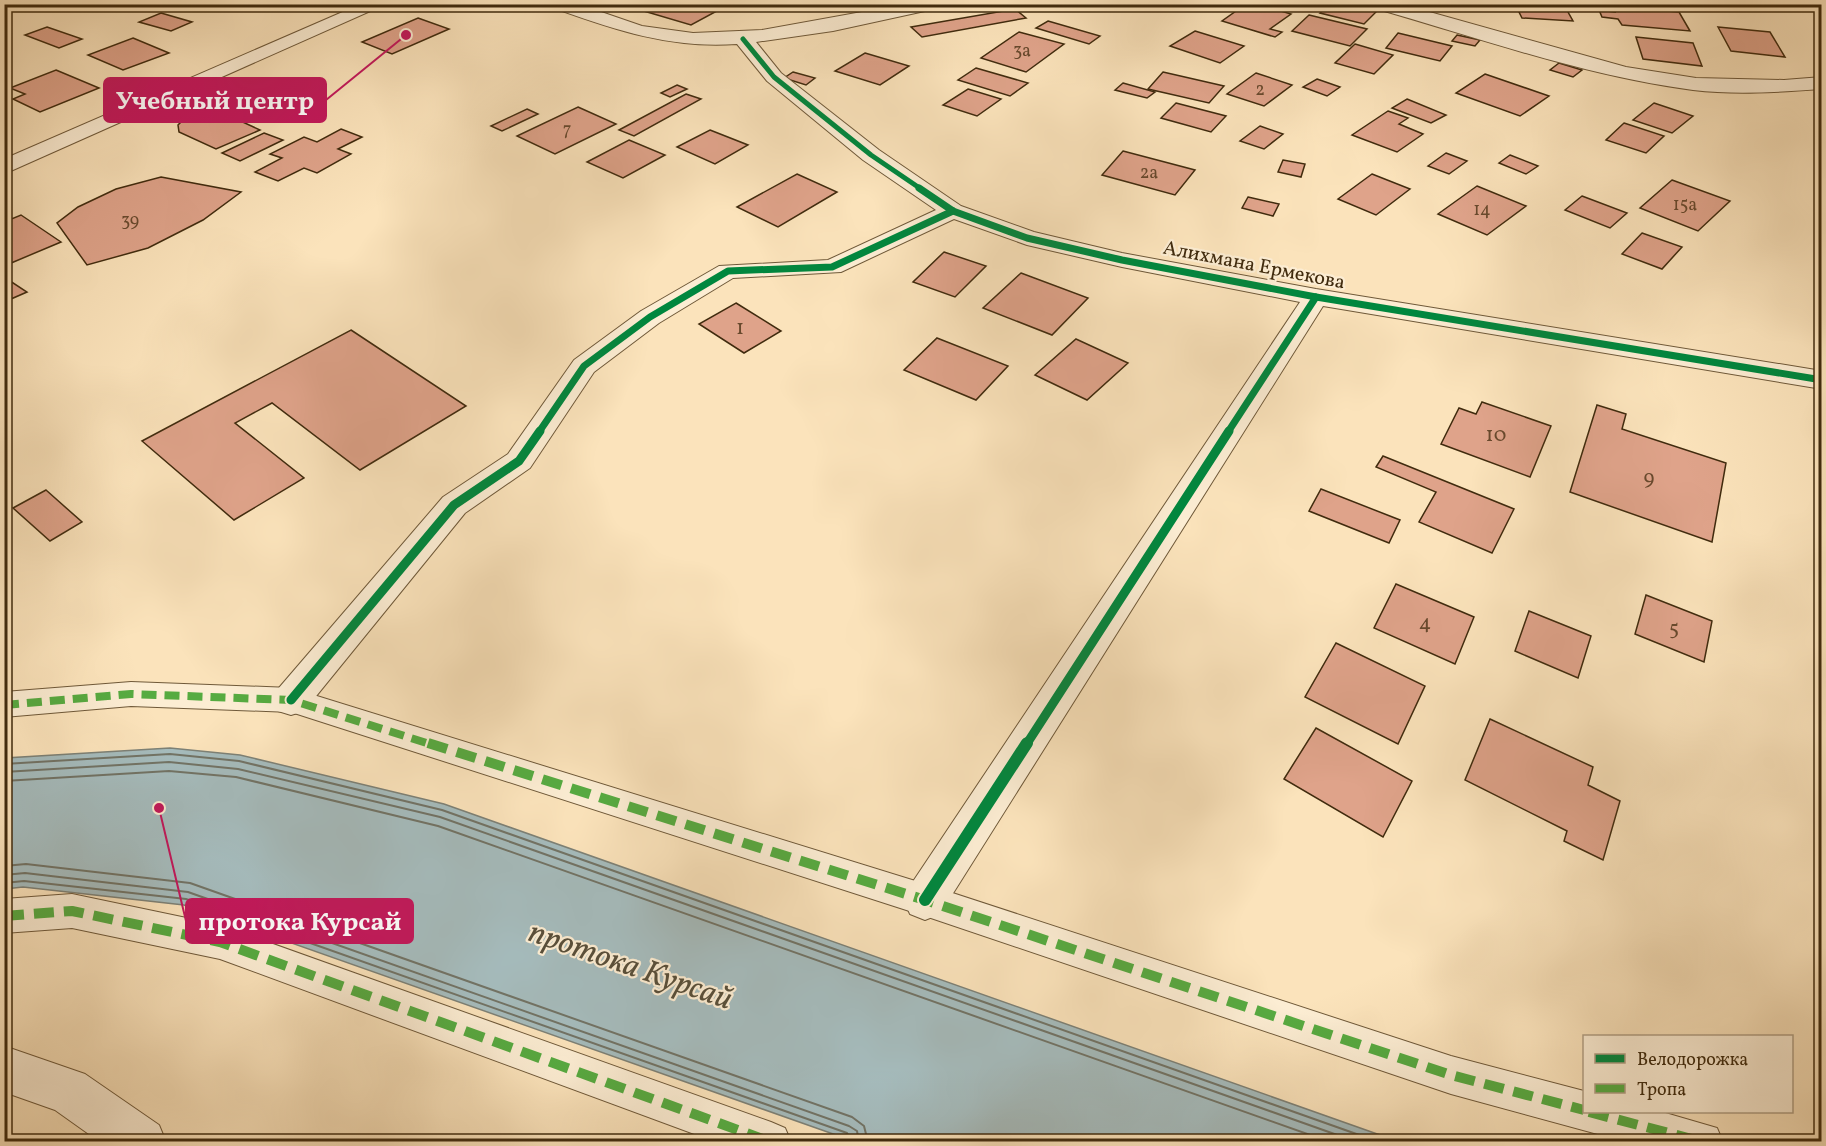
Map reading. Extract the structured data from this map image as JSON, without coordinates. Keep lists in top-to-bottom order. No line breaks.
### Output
{"streets":{"street":["Алихмана Ермекова"]},"water":["протока Курсай"],"places":["Учебный центр","протока Курсай"],"house_numbers":["3а","2","7","2а","15а","14","39","1","10","9","4","5"],"legend":["Велодорожка","Тропа"]}
